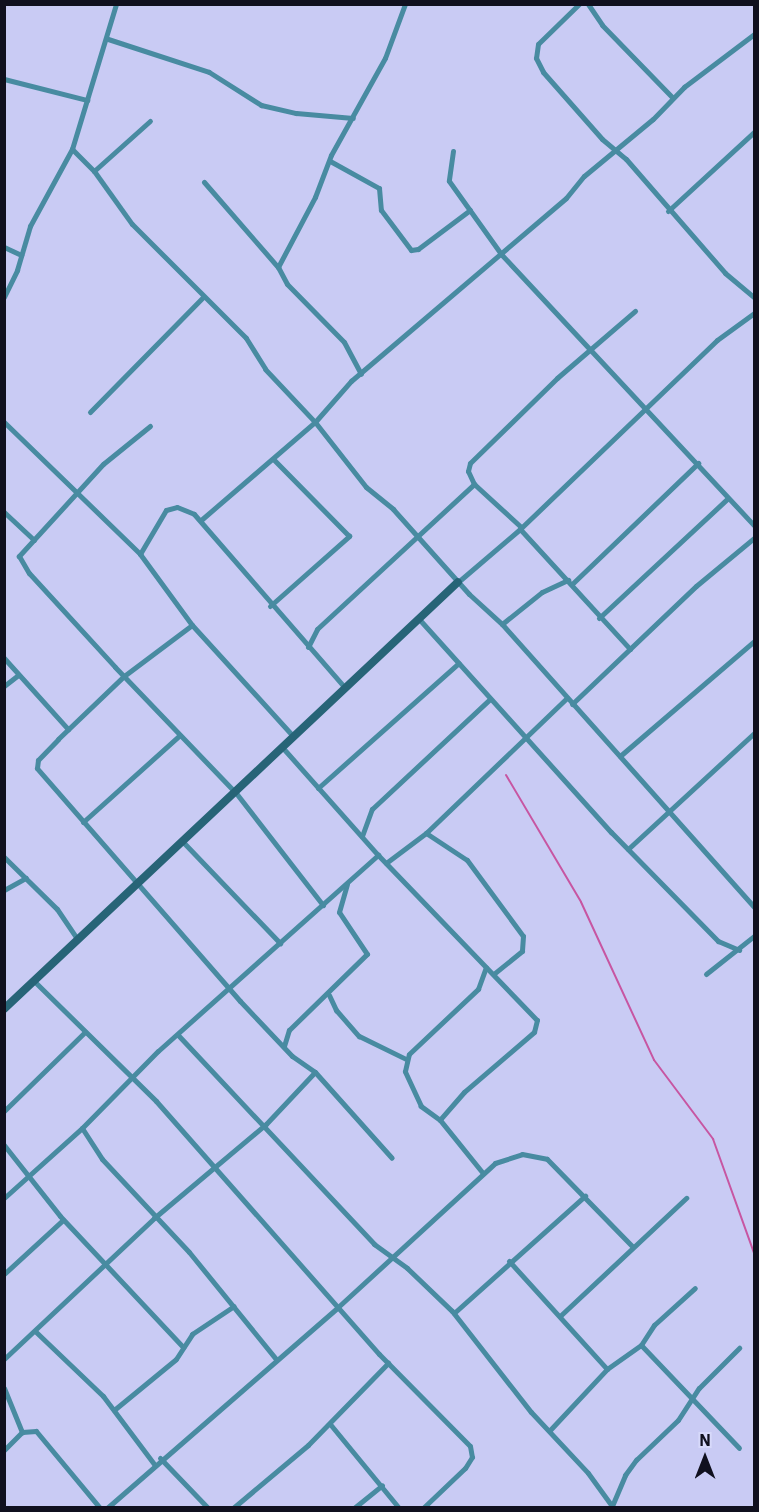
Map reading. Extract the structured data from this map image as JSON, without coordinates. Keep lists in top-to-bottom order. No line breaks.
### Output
{"north":"top"}
